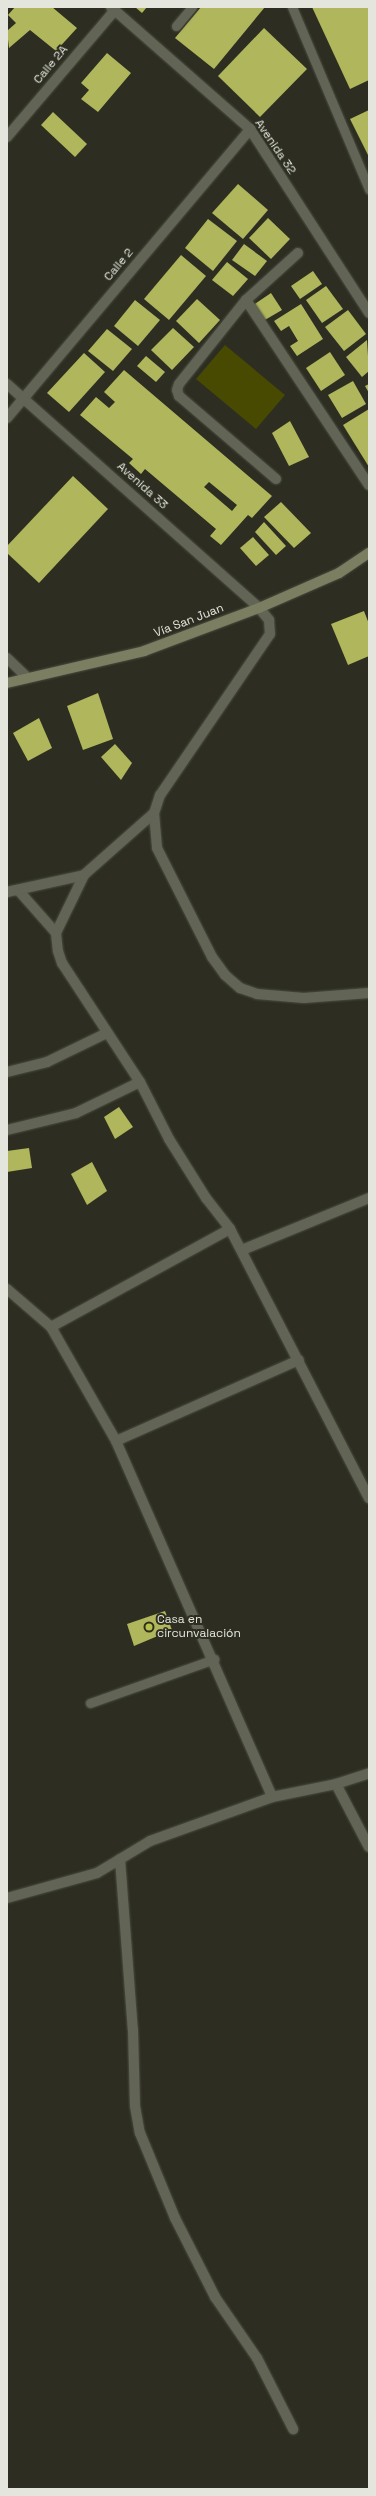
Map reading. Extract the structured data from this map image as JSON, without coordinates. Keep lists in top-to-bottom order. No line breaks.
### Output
{"streets":{"street":["Calle 2A","Avenida 32","Calle 2","Avenida 33","Vía San Juan"]},"crossings":[["Calle 2A","Avenida 32"],["Avenida 32","Calle 2"],["Calle 2","Avenida 33"],["Avenida 33","Vía San Juan"]],"places":["Casa en circunvalación"]}
